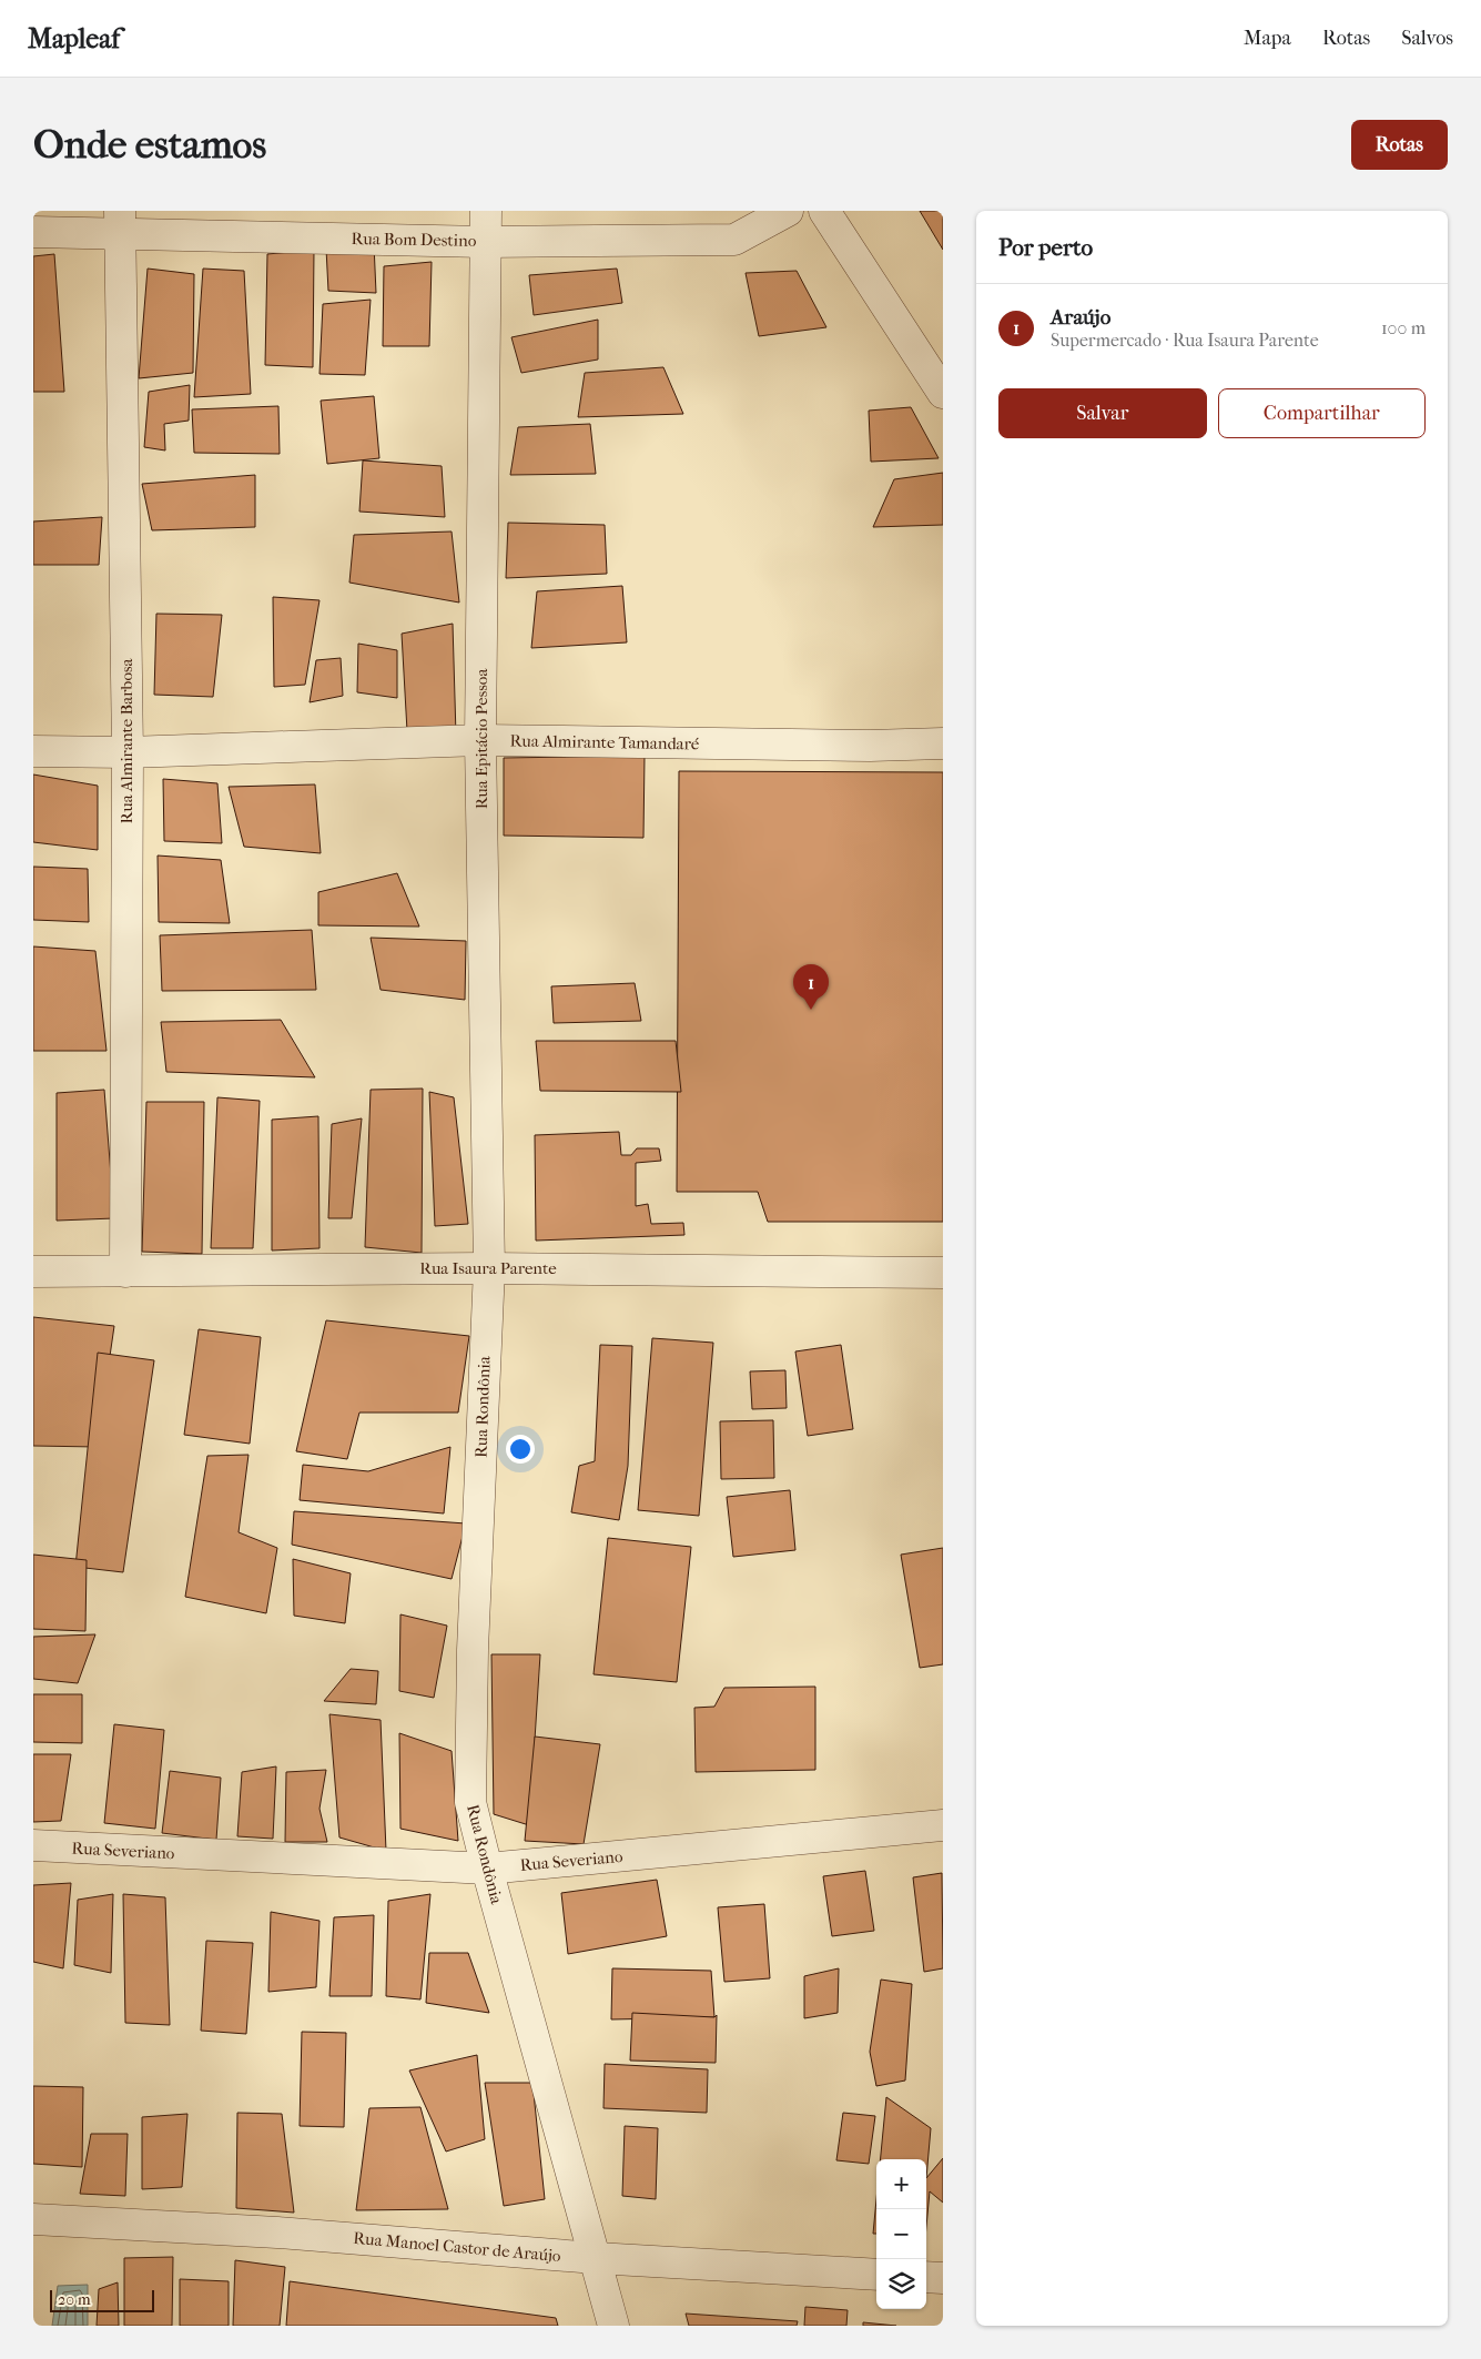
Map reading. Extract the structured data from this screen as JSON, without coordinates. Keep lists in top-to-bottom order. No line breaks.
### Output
{"streets":{"street":["Rua Bom Destino","Rua Epitácio Pessoa","Rua Almirante Barbosa","Rua Almirante Tamandaré","Rua Isaura Parente","Rua Rondônia","Rua Severiano","Rua Manoel Castor de Araújo"]},"crossings":[["Rua Bom Destino","Rua Epitácio Pessoa"],["Rua Bom Destino","Rua Almirante Barbosa"],["Rua Epitácio Pessoa","Rua Almirante Tamandaré"],["Rua Epitácio Pessoa","Rua Isaura Parente"],["Rua Epitácio Pessoa","Rua Rondônia"],["Rua Almirante Barbosa","Rua Almirante Tamandaré"],["Rua Almirante Barbosa","Rua Isaura Parente"],["Rua Isaura Parente","Rua Rondônia"],["Rua Rondônia","Rua Severiano"],["Rua Rondônia","Rua Manoel Castor de Araújo"]],"scale_bar":"20 m","page":{"header":"Mapleaf","nav":["Mapa","Rotas","Salvos"],"buttons":["Rotas",["Salvar","Compartilhar"]],"title":"Onde estamos","heading":"Por perto","list":[{"mark":"1","name":"Araújo","note":"Supermercado · Rua Isaura Parente","value":"100 m"}],"pins":"1","map_buttons":["+","−"],"scale":"20 m"}}
